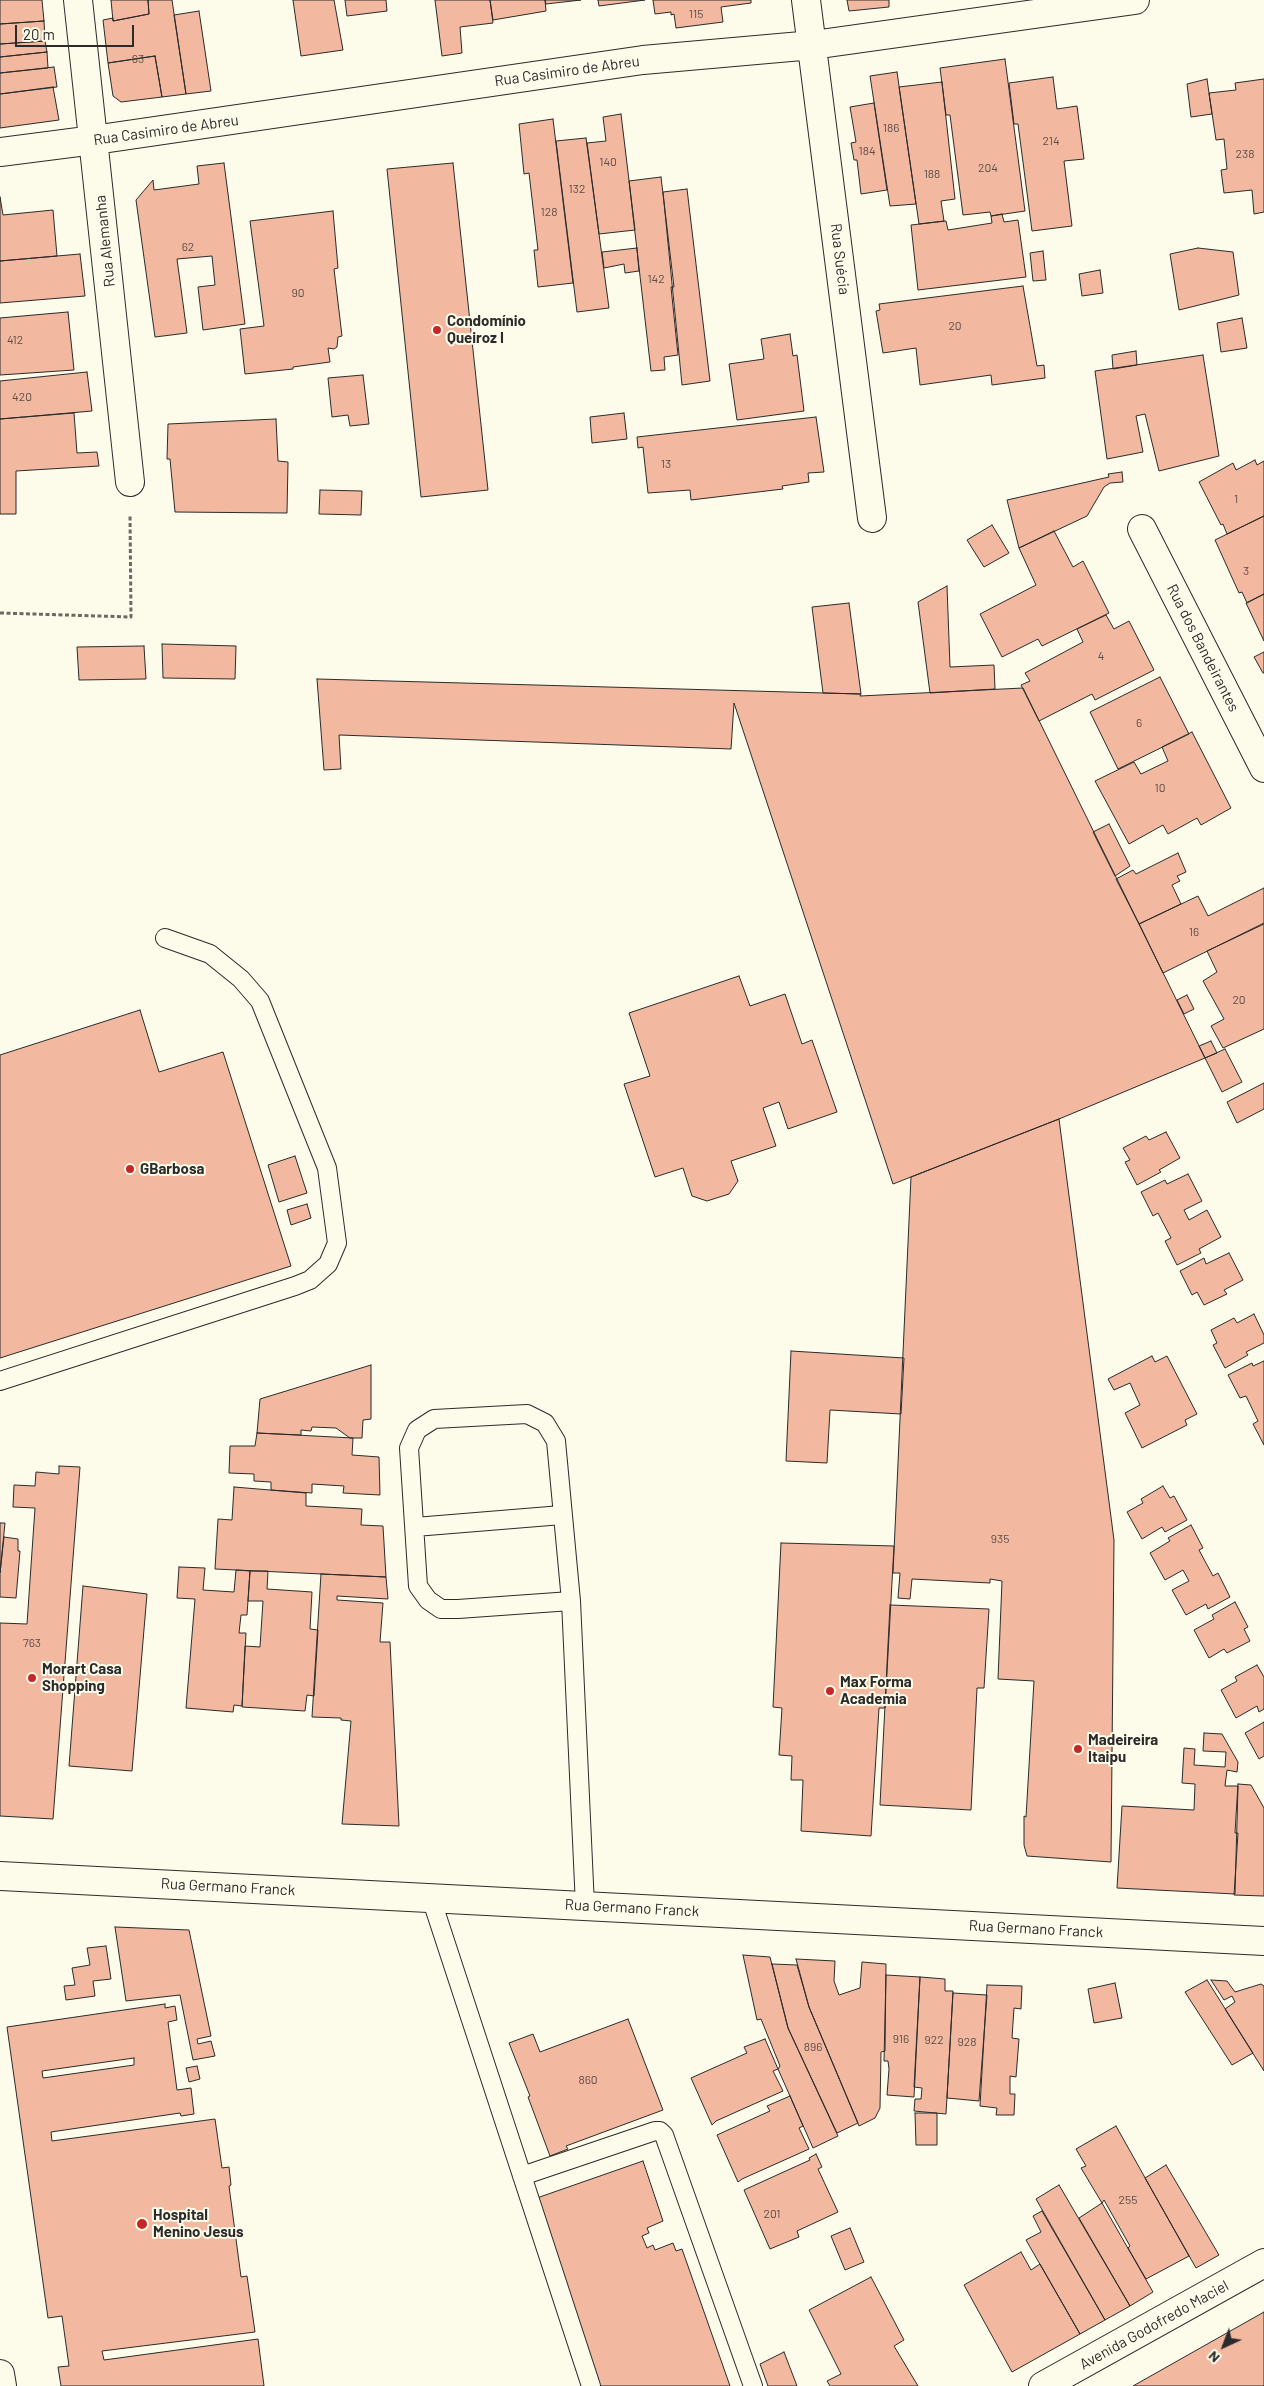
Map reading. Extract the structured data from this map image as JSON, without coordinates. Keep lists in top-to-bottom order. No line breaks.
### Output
{"streets":{"street":["Rua Casimiro de Abreu","Rua Alemanha","Rua Suécia","Rua dos Bandeirantes","Rua Germano Franck","Avenida Godofredo Maciel"]},"crossings":[["Rua Casimiro de Abreu","Rua Alemanha"],["Rua Casimiro de Abreu","Rua Suécia"]],"places":["Condomínio Queiroz I","GBarbosa","Morart Casa Shopping","Max Forma Academia","Madeireira Itaipu","Hospital Menino Jesus"],"house_numbers":["115","63","186","214","184","238","140","204","188","132","128","62","142","90","20","412","420","13","1","3","4","6","10","16","20","935","763","916","922","928","896","860","255","201"],"scale_bar":"20 m","north":"bottom left"}
